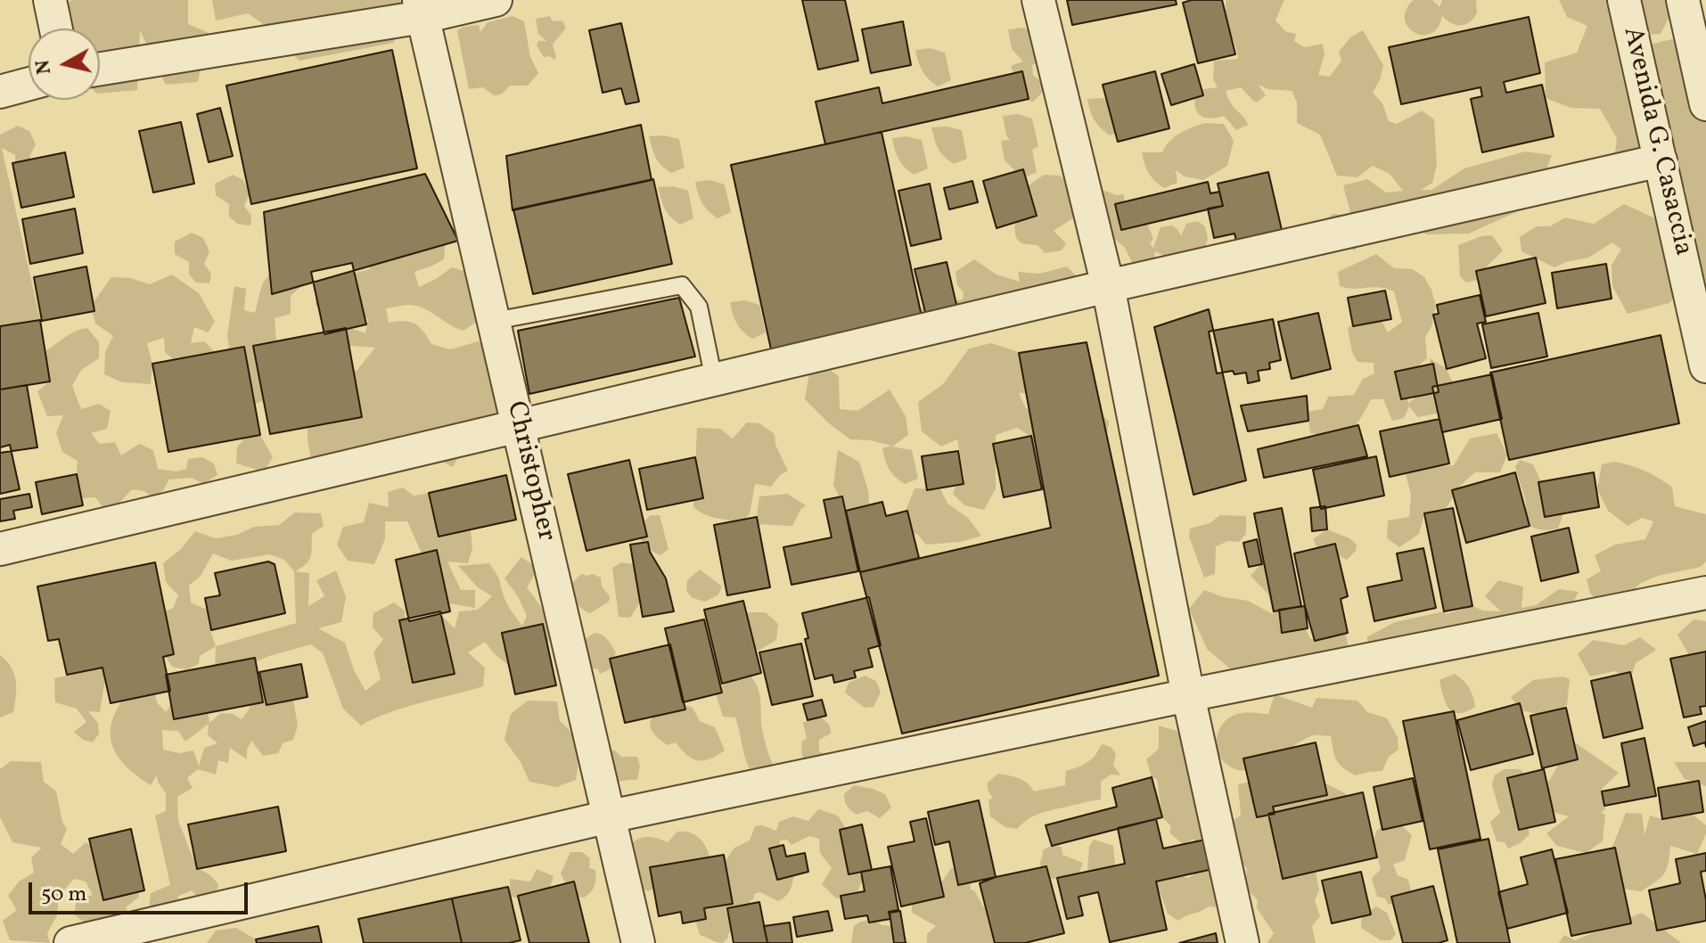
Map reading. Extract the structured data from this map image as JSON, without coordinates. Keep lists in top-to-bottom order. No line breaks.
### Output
{"streets":{"street":["Avenida G. Casaccia","Christopher"]},"scale_bar":"50 m","north":"left"}
